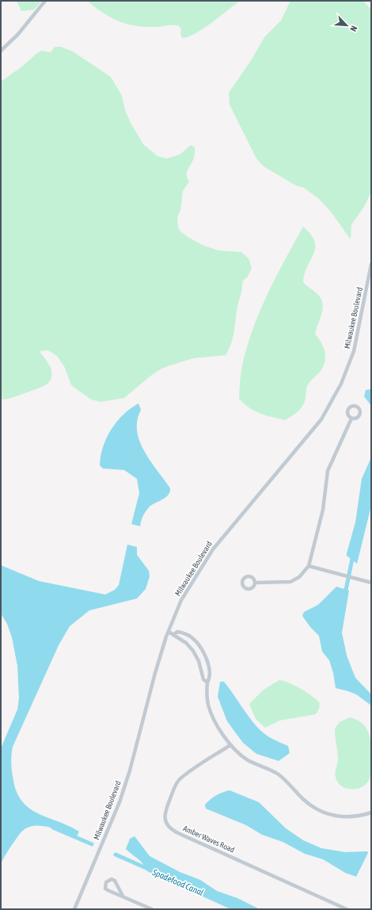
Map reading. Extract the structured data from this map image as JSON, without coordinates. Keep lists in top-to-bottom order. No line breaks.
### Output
{"streets":{"street":["Milwaukee Boulevard","Amber Waves Road"]},"water":["Spadefood Canal"],"north":"bottom right"}
